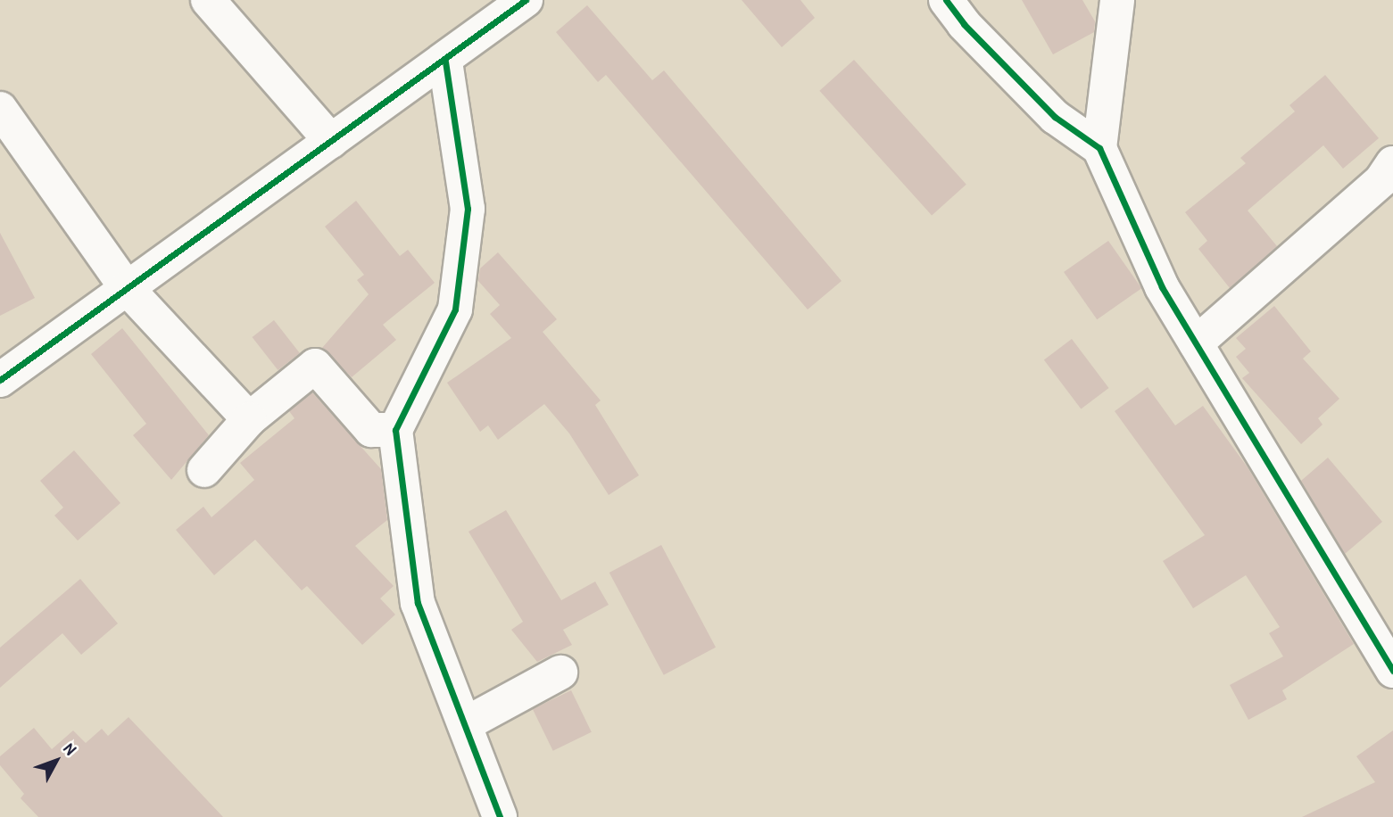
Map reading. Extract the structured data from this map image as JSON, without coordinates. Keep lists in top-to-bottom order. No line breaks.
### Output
{"north":"top right"}
